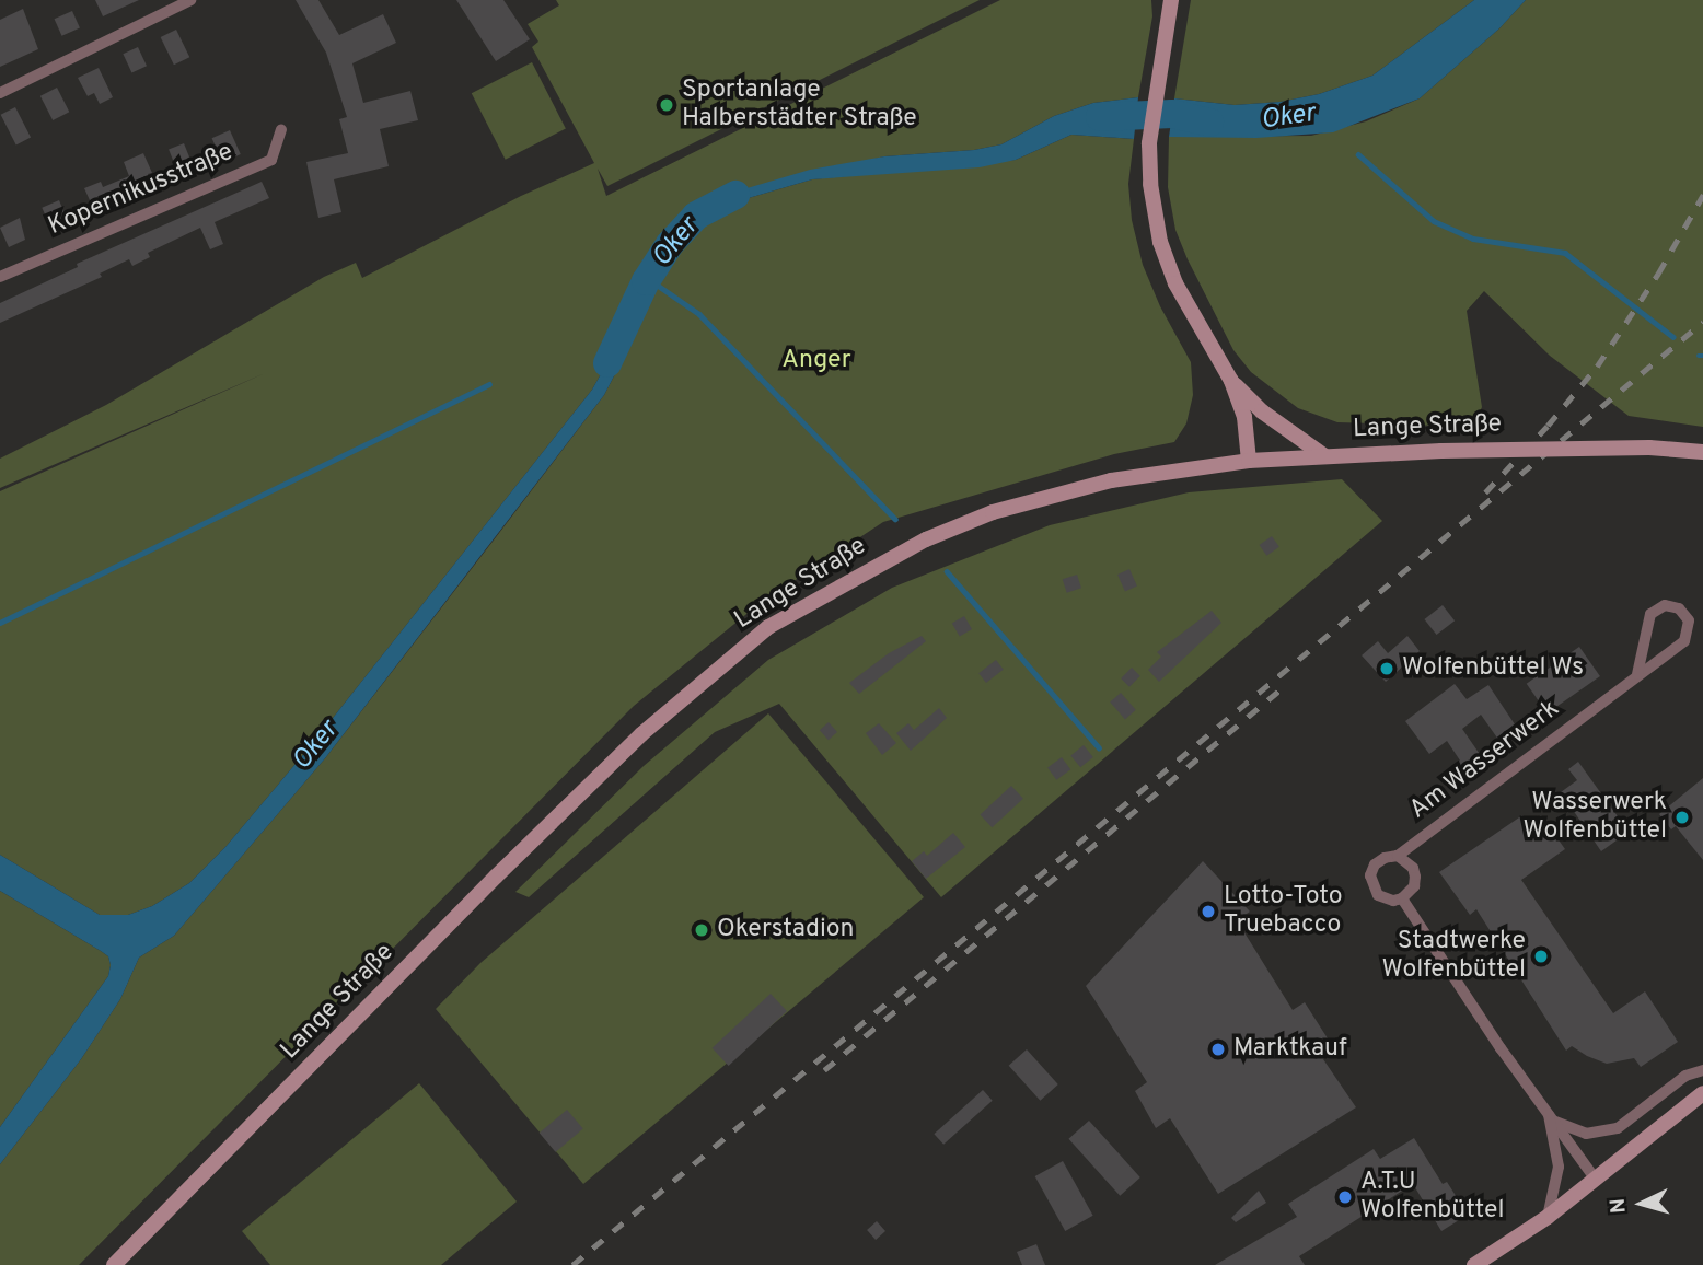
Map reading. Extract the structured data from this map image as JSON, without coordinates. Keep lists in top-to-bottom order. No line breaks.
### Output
{"streets":{"street":["Kopernikusstraße","Lange Straße","Am Wasserwerk"]},"water":["Oker"],"parks":["Anger"],"places":["Sportanlage Halberstädter Straße","Wolfenbüttel Ws","Wasserwerk Wolfenbüttel","Lotto-Toto Truebacco","Okerstadion","Stadtwerke Wolfenbüttel","Marktkauf","A.T.U Wolfenbüttel"],"north":"left"}
